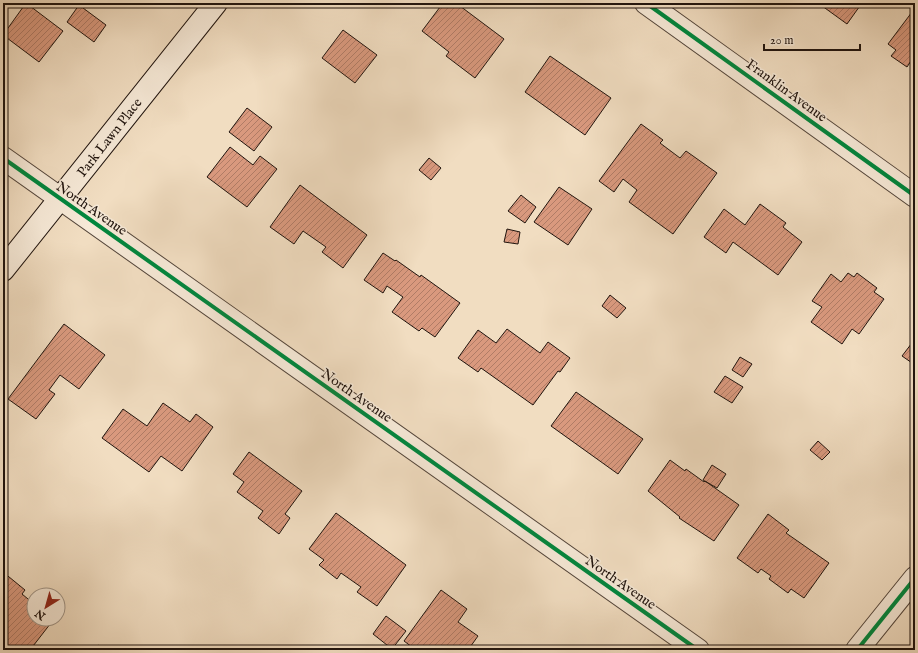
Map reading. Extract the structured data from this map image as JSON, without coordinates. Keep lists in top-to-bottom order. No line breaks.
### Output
{"streets":{"street":["Franklin Avenue","Park Lawn Place","North Avenue"]},"crossings":[["Park Lawn Place","North Avenue"]],"scale_bar":"20 m","north":"bottom left"}
